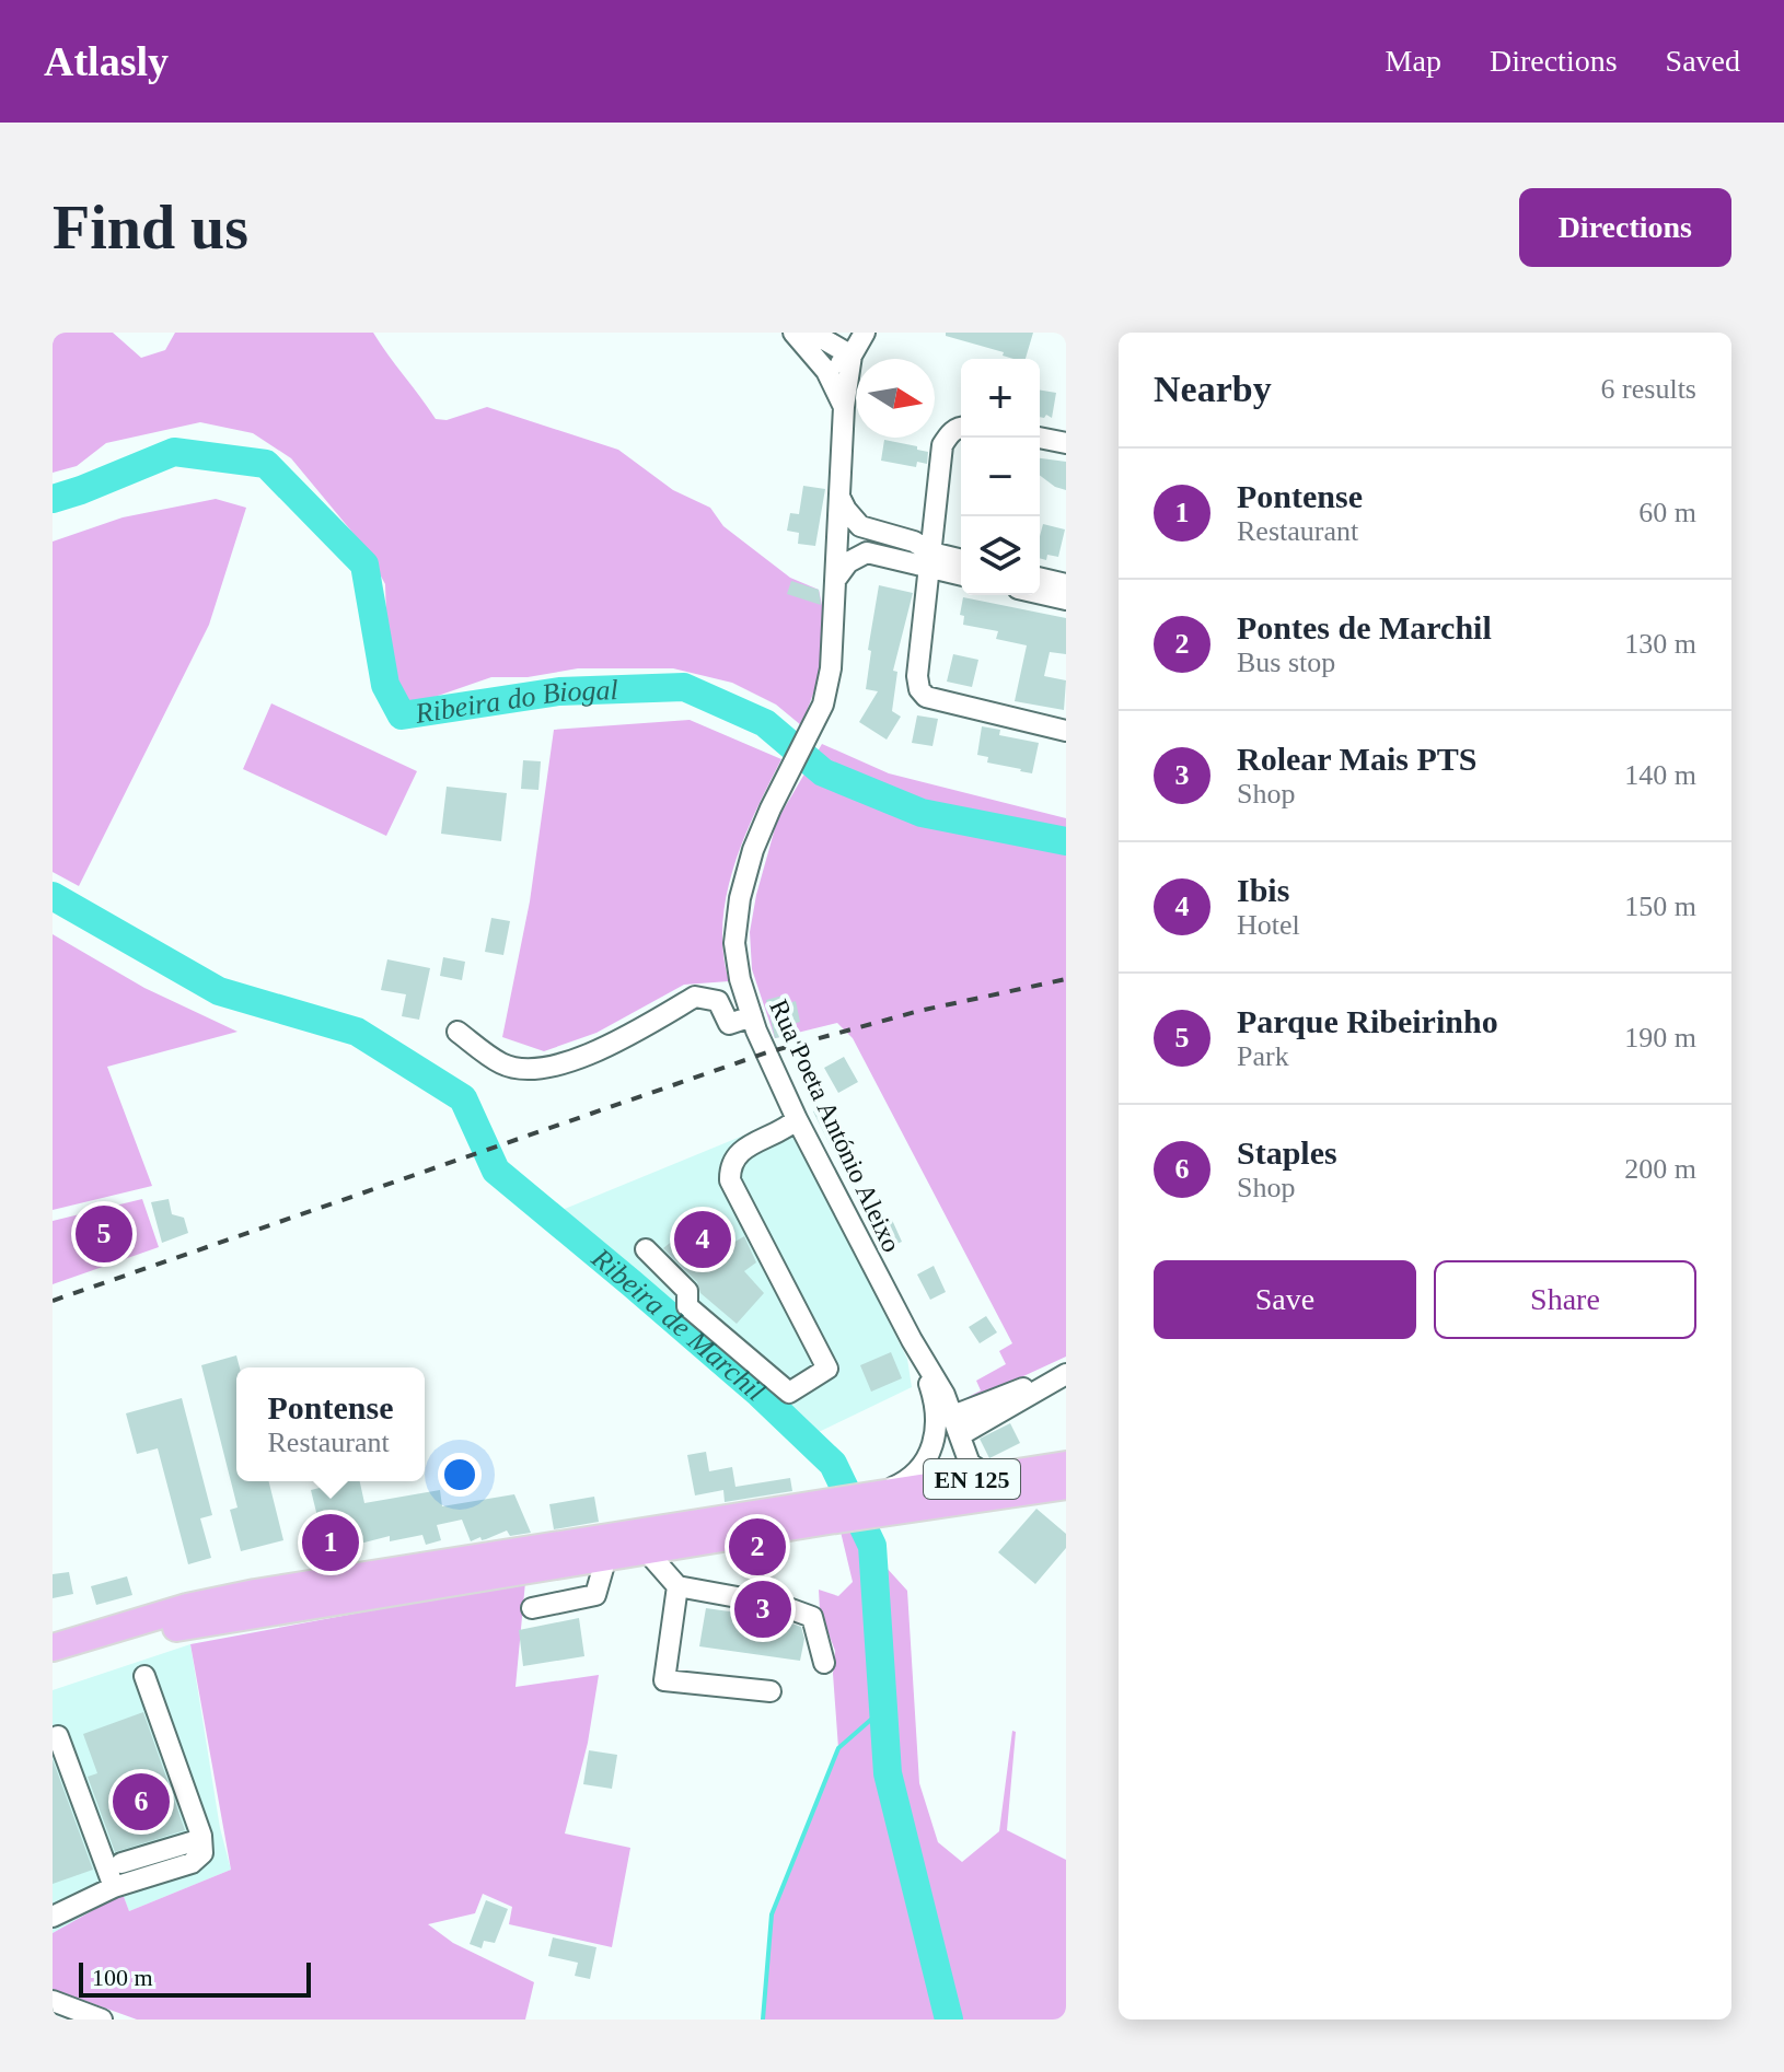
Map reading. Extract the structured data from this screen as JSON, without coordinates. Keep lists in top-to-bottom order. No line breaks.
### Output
{"streets":{"main road":["EN 125"],"street":["Rua Poeta António Aleixo"]},"crossings":[["Rua Poeta António Aleixo","EN 125"]],"water":["Ribeira do Biogal","Ribeira de Marchil"],"scale_bar":"100 m","north":"right","page":{"header":"Atlasly","nav":["Map","Directions","Saved"],"buttons":["Directions",["Save","Share"]],"title":"Find us","heading":["Nearby","6 results"],"map_buttons":["+","−"],"list":[{"mark":"1","name":"Pontense","note":"Restaurant","value":"60 m"},{"mark":"2","name":"Pontes de Marchil","note":"Bus stop","value":"130 m"},{"mark":"3","name":"Rolear Mais PTS","note":"Shop","value":"140 m"},{"mark":"4","name":"Ibis","note":"Hotel","value":"150 m"},{"mark":"5","name":"Parque Ribeirinho","note":"Park","value":"190 m"},{"mark":"6","name":"Staples","note":"Shop","value":"200 m"}],"pins":["5","4","1","2","3","6"],"popup":["Pontense","Restaurant"],"scale":"100 m"}}
